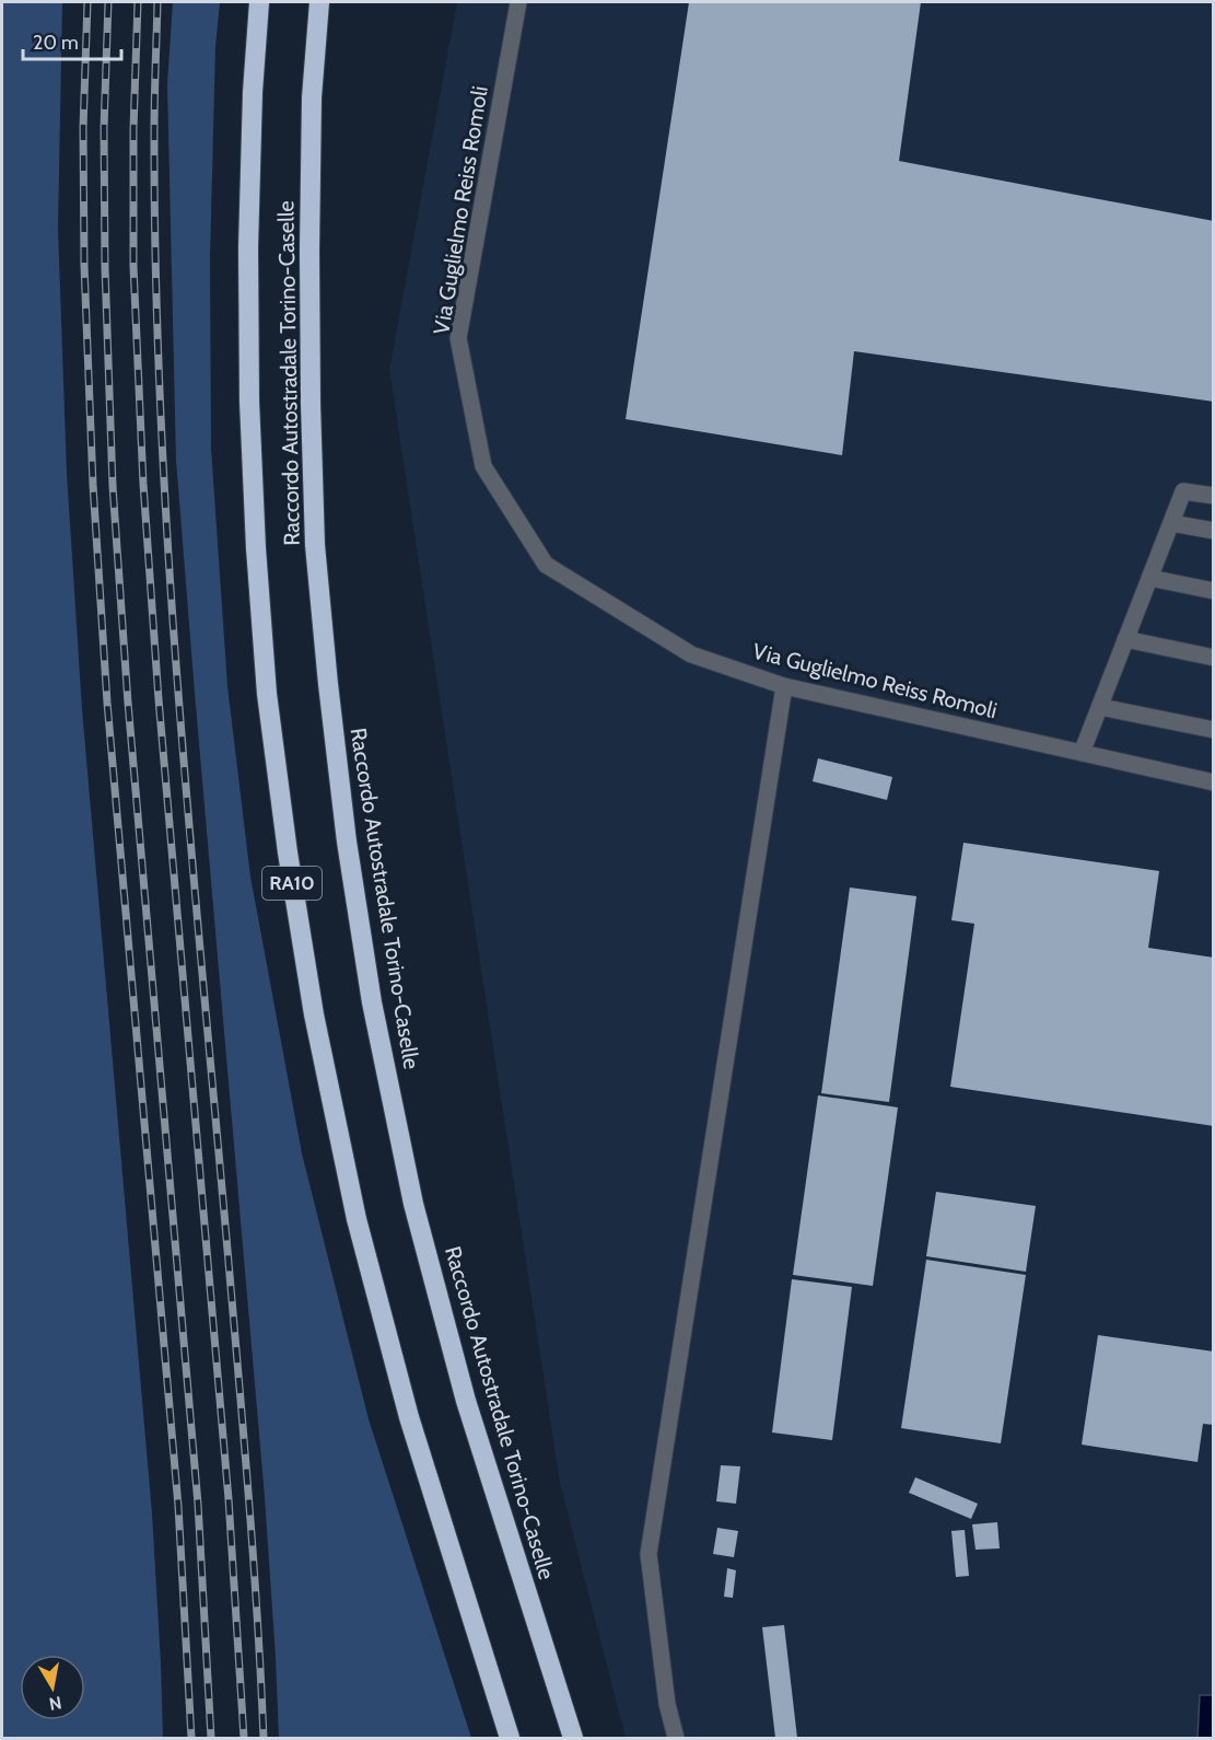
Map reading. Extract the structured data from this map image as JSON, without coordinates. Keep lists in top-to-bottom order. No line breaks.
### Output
{"streets":{"highway":["Raccordo Autostradale Torino-Caselle","RA10"],"street":["Via Guglielmo Reiss Romoli"]},"scale_bar":"20 m","north":"bottom"}
